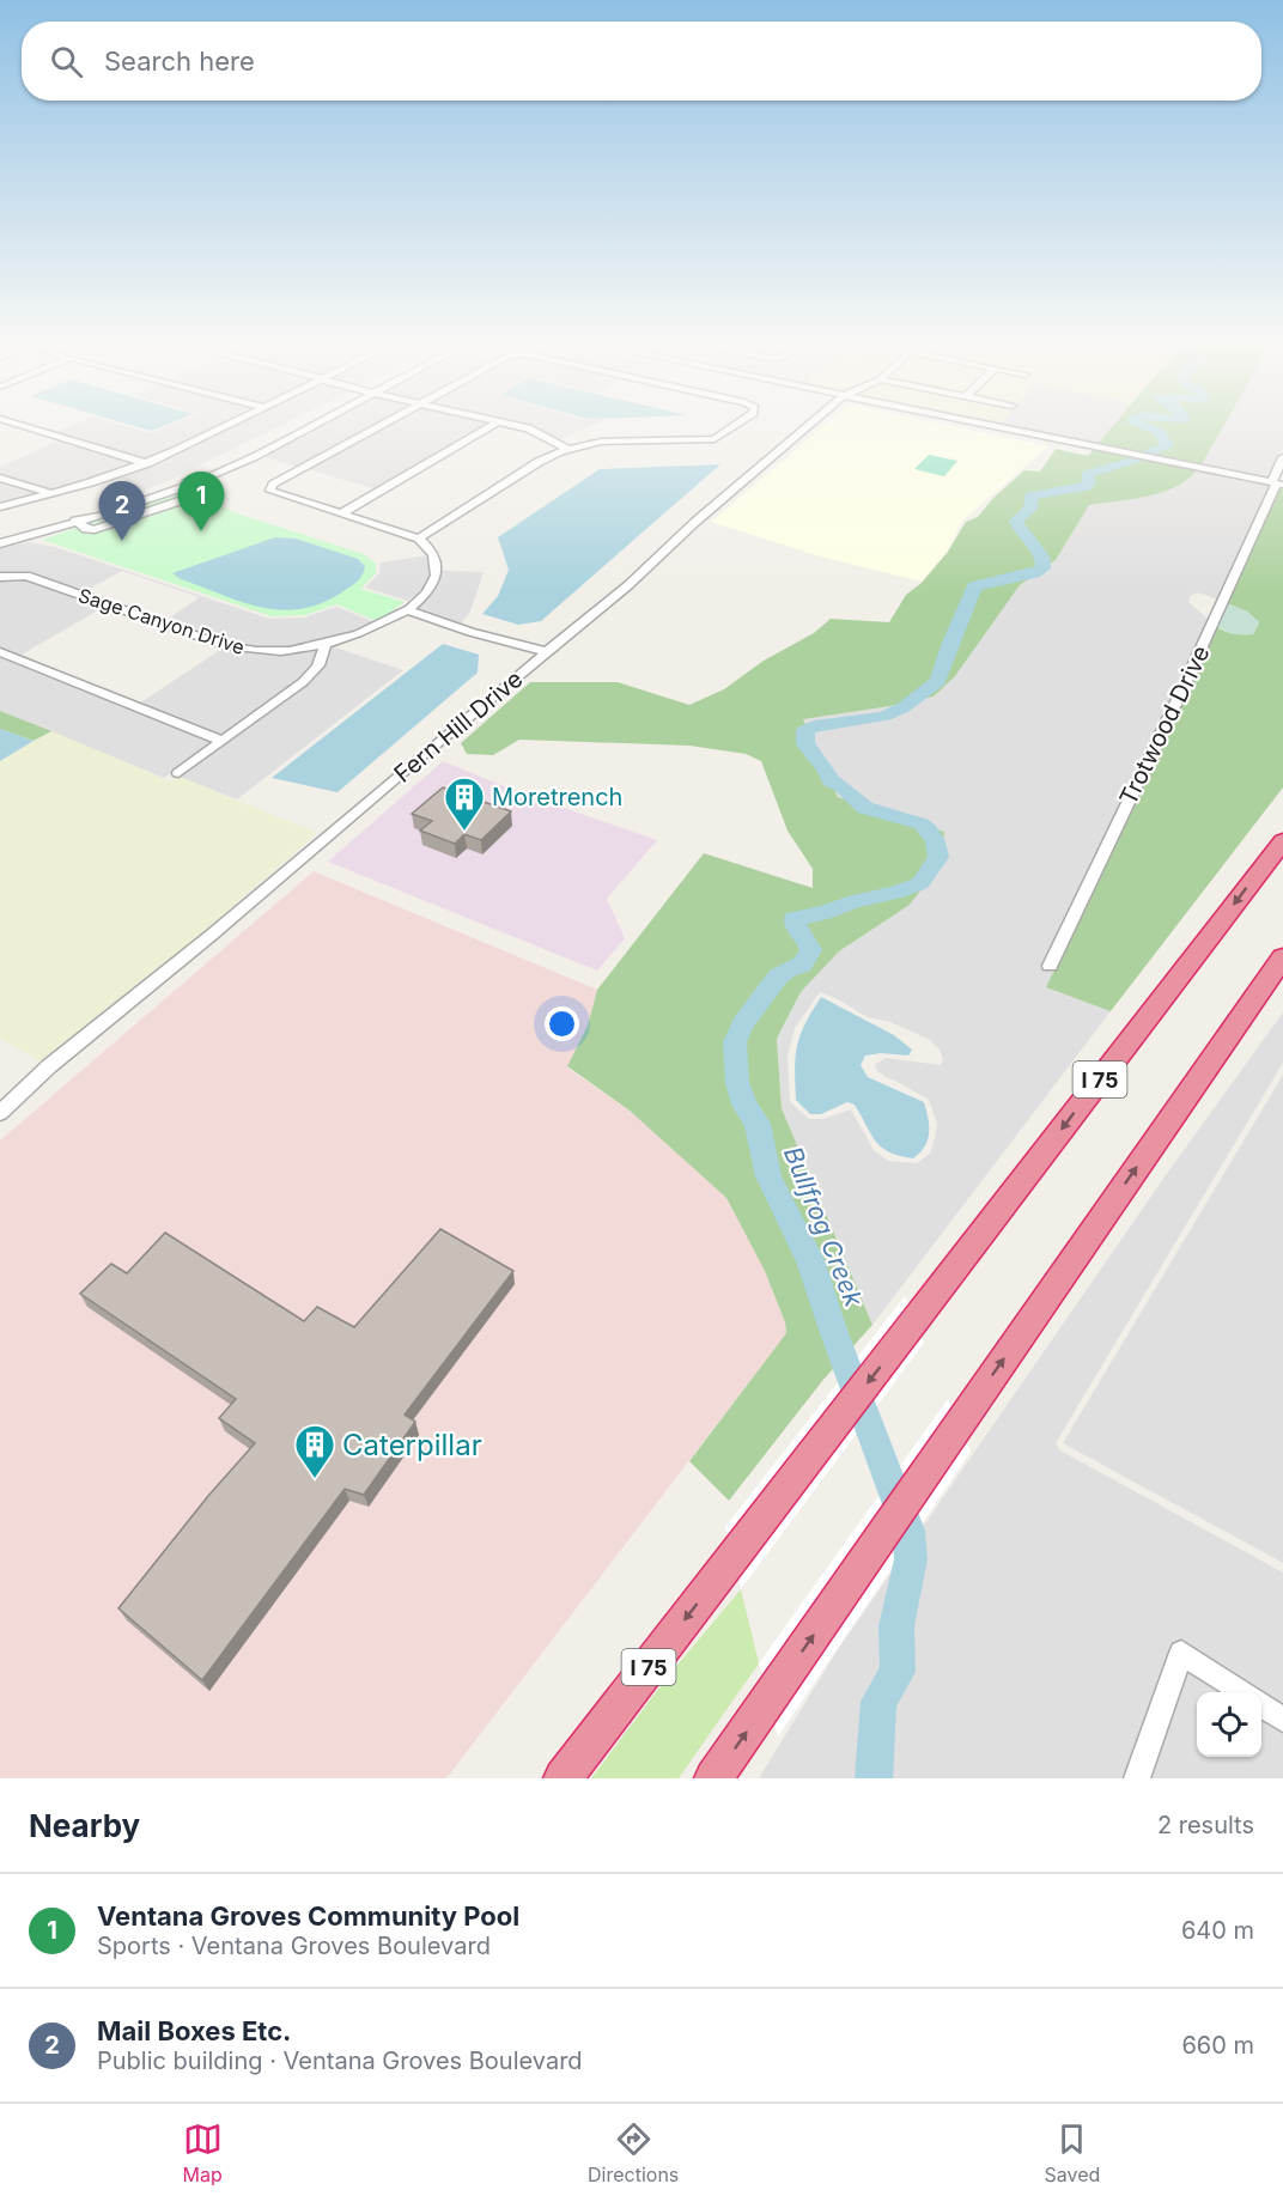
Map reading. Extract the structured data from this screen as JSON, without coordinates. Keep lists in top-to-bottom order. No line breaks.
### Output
{"streets":{"highway":["I 75"],"street":["Sage Canyon Drive","Trotwood Drive","Fern Hill Drive"]},"water":["Bullfrog Creek"],"places":{"building":["Moretrench","Caterpillar"]},"page":{"search":"Search here","pins":["1","2"],"heading":["Nearby","2 results"],"list":[{"mark":"1","name":"Ventana Groves Community Pool","note":"Sports · Ventana Groves Boulevard","value":"640 m"},{"mark":"2","name":"Mail Boxes Etc.","note":"Public building · Ventana Groves Boulevard","value":"660 m"}],"nav":["Map","Directions","Saved"]}}
